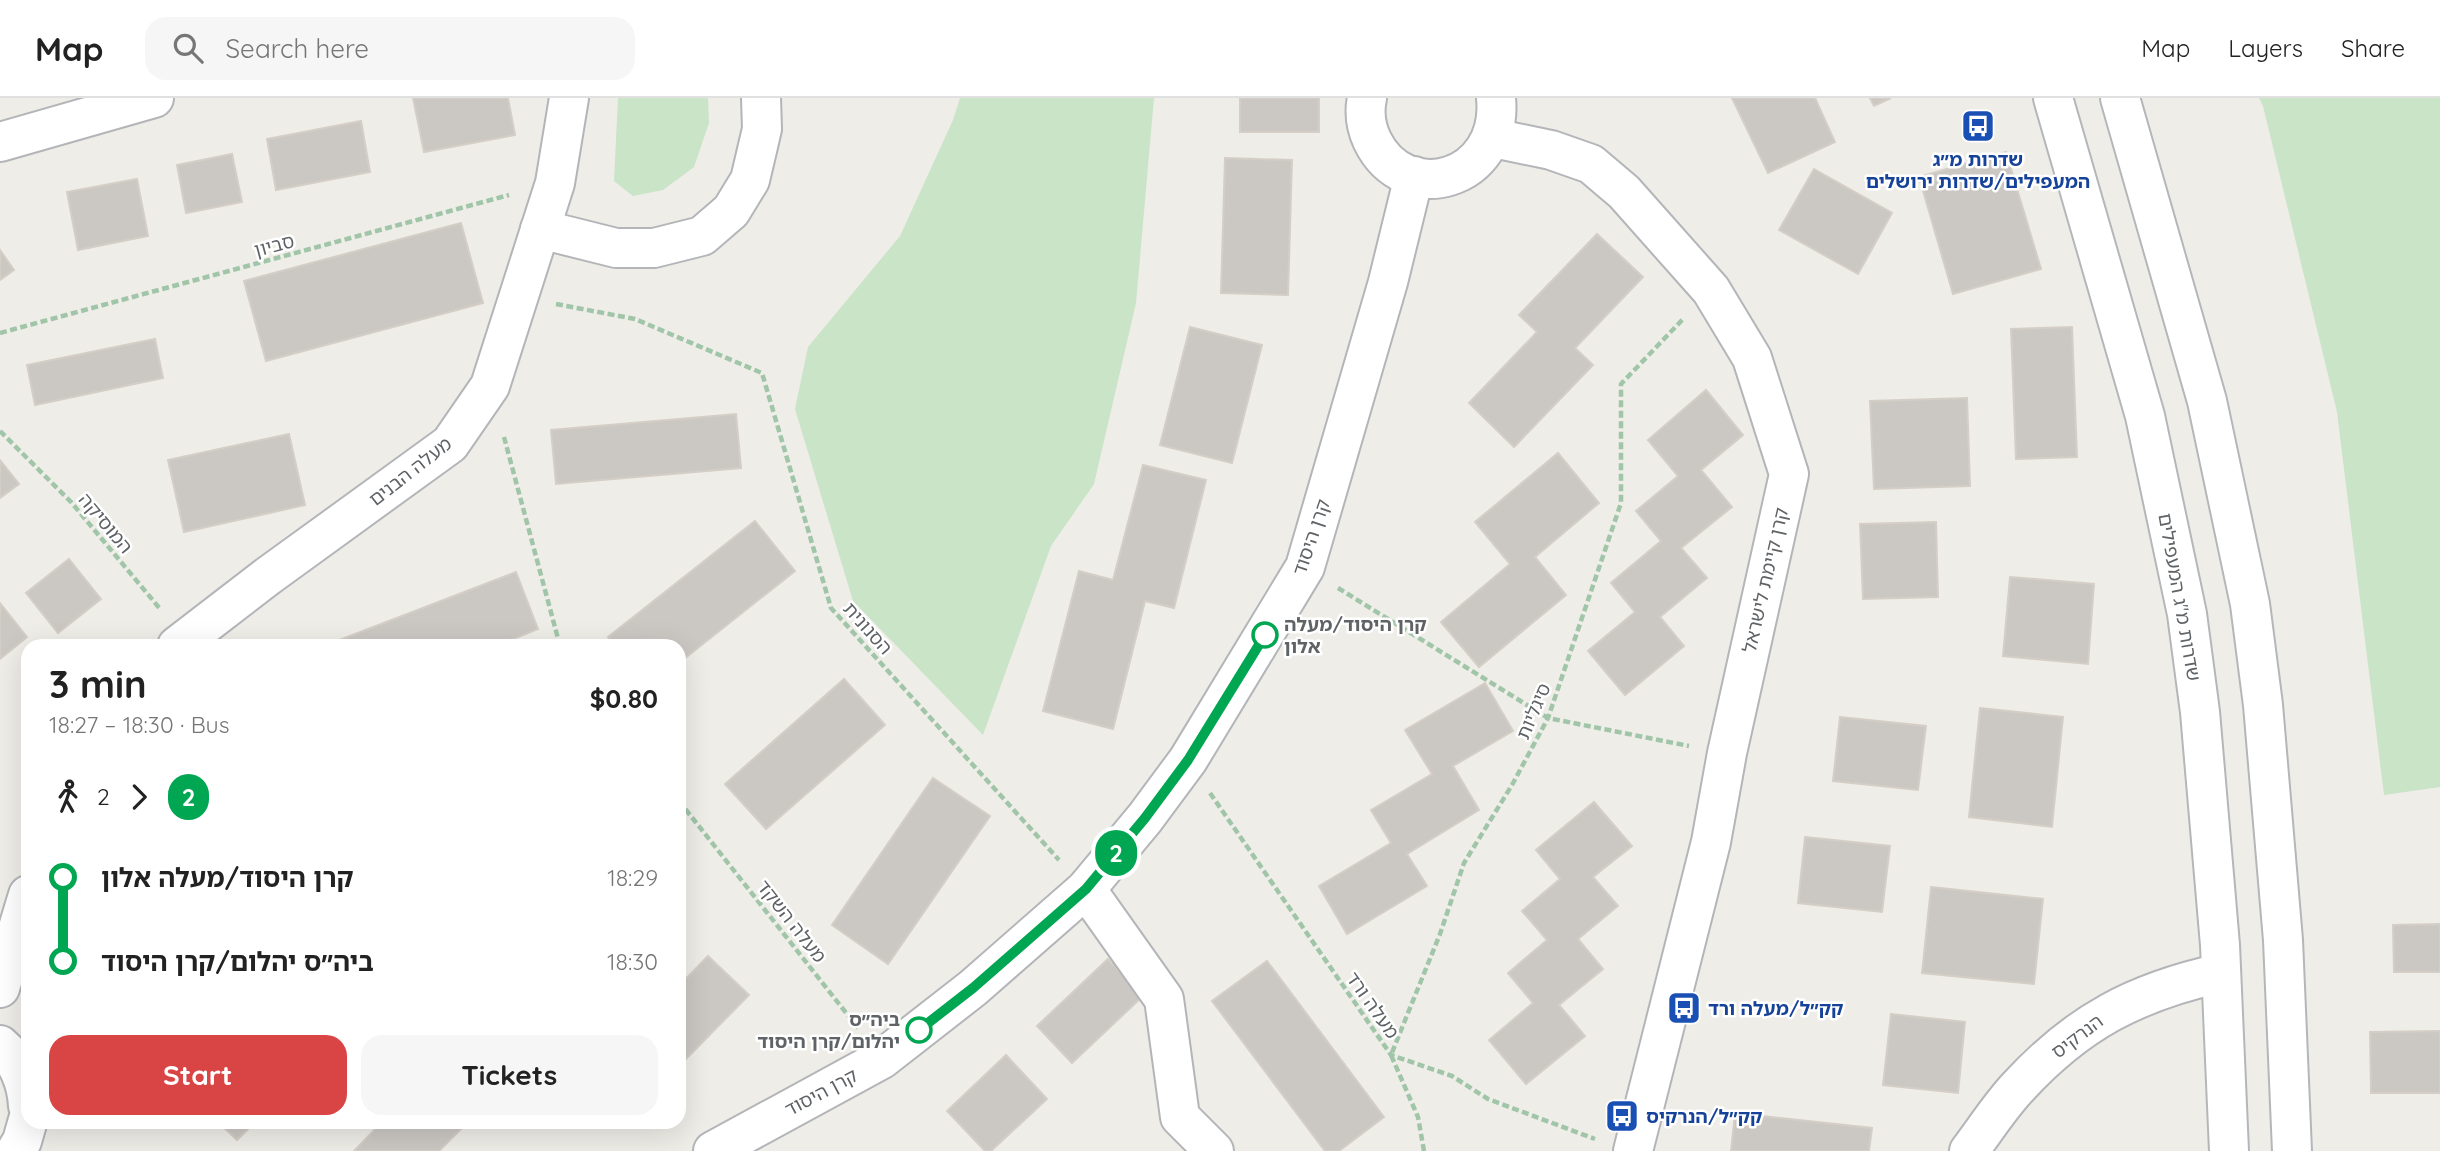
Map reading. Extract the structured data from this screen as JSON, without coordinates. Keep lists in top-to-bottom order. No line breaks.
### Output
{"streets":{"street":["מעלה הבנים","קרן היסוד","קרן קיימת לישראל","שדרות מ\"ג המעפילים","הנרקיס"],"path":["סביון","המוסיקה","הסנונית","סיגליות","מעלה השקד","מעלה ורד"]},"crossings":[["סביון","מעלה הבנים"],["מעלה הבנים","הסנונית"],["קרן היסוד","הסנונית"],["קרן היסוד","מעלה השקד"],["קרן היסוד","מעלה ורד"],["קרן קיימת לישראל","סיגליות"],["קרן קיימת לישראל","מעלה ורד"],["שדרות מ\"ג המעפילים","הנרקיס"],["סיגליות","מעלה ורד"]],"places":{"bus stop":["שדרות מ״ג המעפילים/שדרות ירושלים","קק״ל/מעלה ורד","קק״ל/הנרקיס"],"other":["קרן היסוד/מעלה אלון","ביה״ס יהלום/קרן היסוד"]},"lines":["bus line 2"],"page":{"header":"Map","search":"Search here","nav":["Map","Layers","Share"],"on_map":"2","heading":["3 min","18:27 – 18:30 · Bus","$0.80"],"legs":["2","2"],"list":[{"name":"קרן היסוד/מעלה אלון","value":"18:29"},{"name":"ביה״ס יהלום/קרן היסוד","value":"18:30"}],"buttons":["Start","Tickets"]}}
